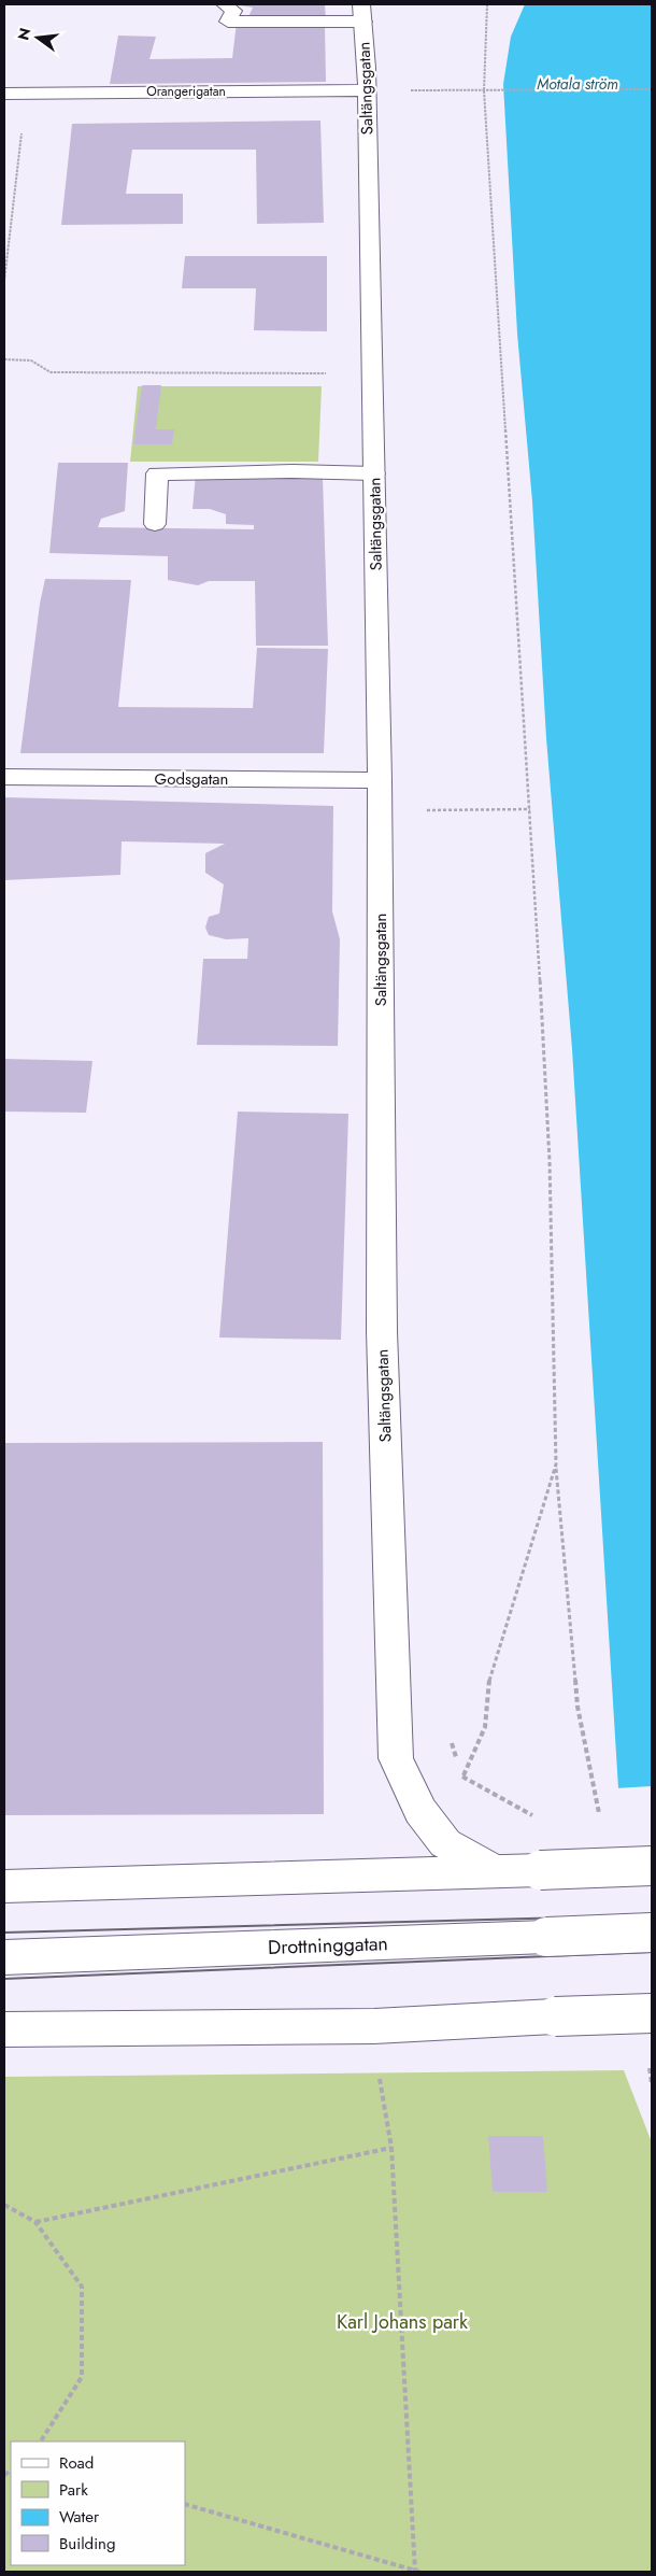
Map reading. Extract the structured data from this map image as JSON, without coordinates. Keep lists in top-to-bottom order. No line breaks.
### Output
{"streets":{"street":["Saltängsgatan","Orangerigatan","Godsgatan","Drottninggatan"]},"crossings":[["Saltängsgatan","Orangerigatan"],["Saltängsgatan","Godsgatan"]],"water":["Motala ström"],"parks":["Karl Johans park"],"legend":["Road","Park","Water","Building"],"north":"left"}
